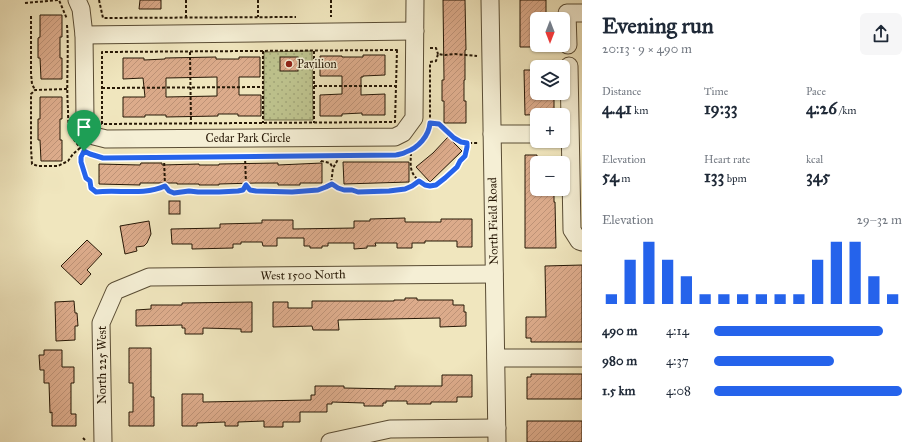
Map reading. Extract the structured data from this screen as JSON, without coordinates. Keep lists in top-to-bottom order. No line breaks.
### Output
{"streets":{"street":["Cedar Park Circle","North Field Road","West 1500 North","North 225 West"]},"crossings":[["North Field Road","West 1500 North"],["West 1500 North","North 225 West"]],"places":["Pavilion"],"north":"bottom","page":{"heading":["Evening run","20:13 · 9 × 490 m"],"map_buttons":["+","−"],"stats":[["Distance","4.41 km"],["Time","19:33"],["Pace","4:26 /km"],["Elevation","54 m"],["Heart rate","133 bpm"],["kcal","345"]],"chart":["Elevation","29–32 m"],"list":[{"name":"490 m","note":"4:14"},{"name":"980 m","note":"4:37"},{"name":"1.5 km","note":"4:08"}]}}
